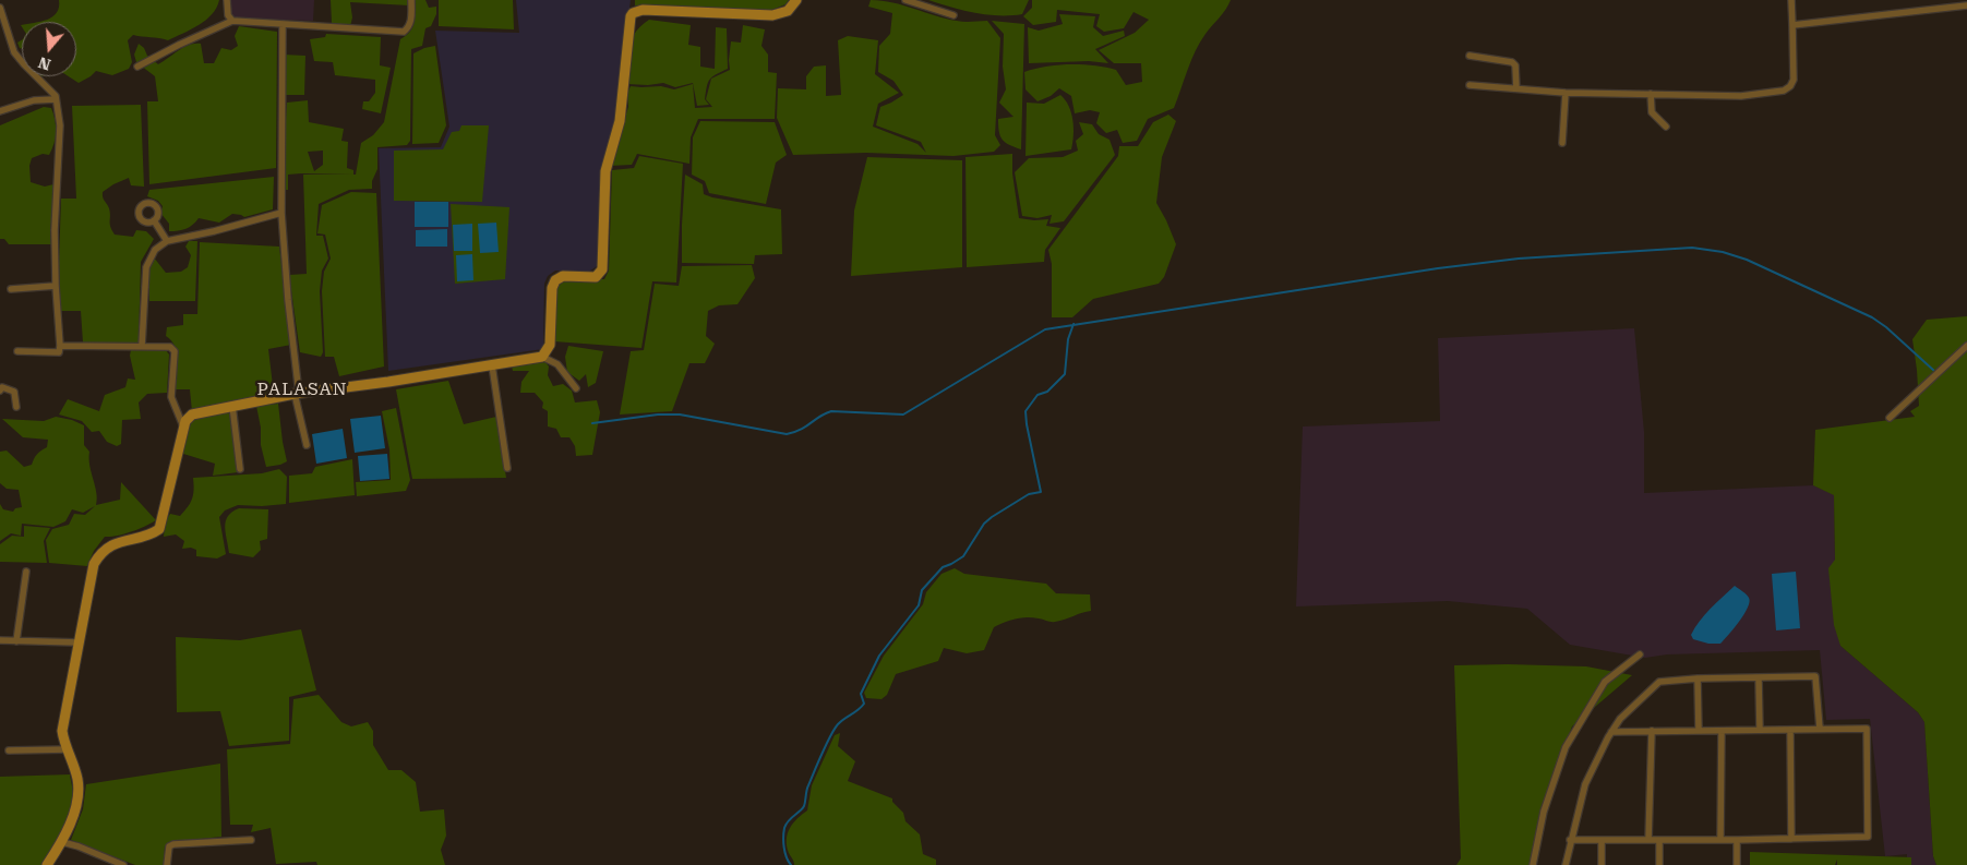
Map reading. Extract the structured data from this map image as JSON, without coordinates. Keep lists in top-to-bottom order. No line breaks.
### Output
{"districts":["PALASAN"],"north":"bottom"}
